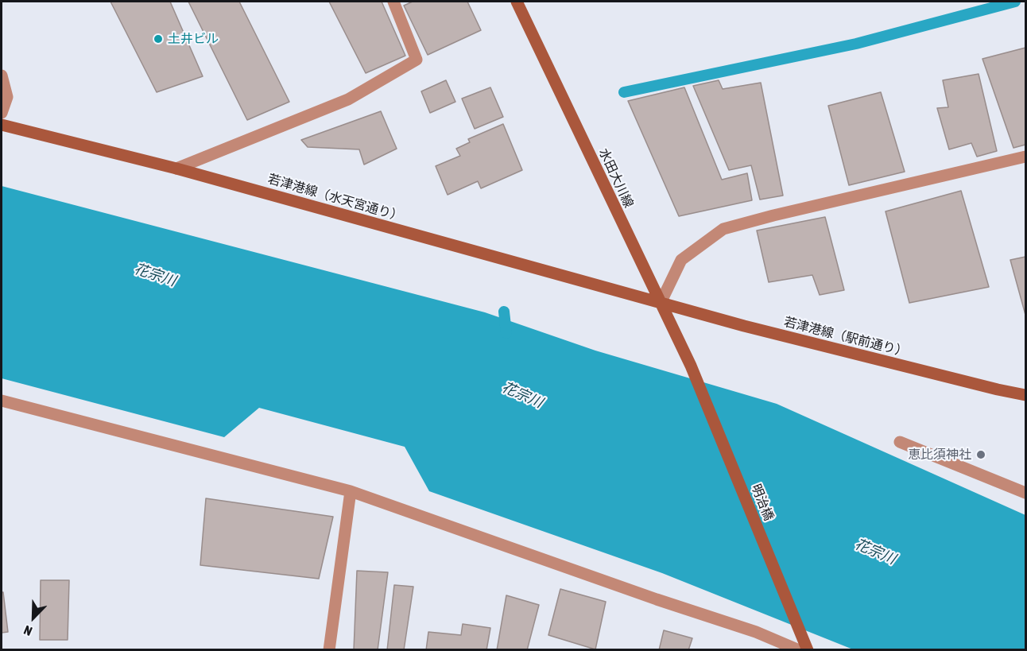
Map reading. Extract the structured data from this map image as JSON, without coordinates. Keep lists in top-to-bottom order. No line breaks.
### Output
{"streets":{"main road":["水田大川線","若津港線（水天宮通り）","若津港線（駅前通り）","明治橋"]},"crossings":[["水田大川線","若津港線（水天宮通り）"],["水田大川線","若津港線（駅前通り）"],["水田大川線","明治橋"],["若津港線（水天宮通り）","若津港線（駅前通り）"]],"water":["花宗川"],"places":["土井ビル","恵比須神社"],"north":"bottom left"}
